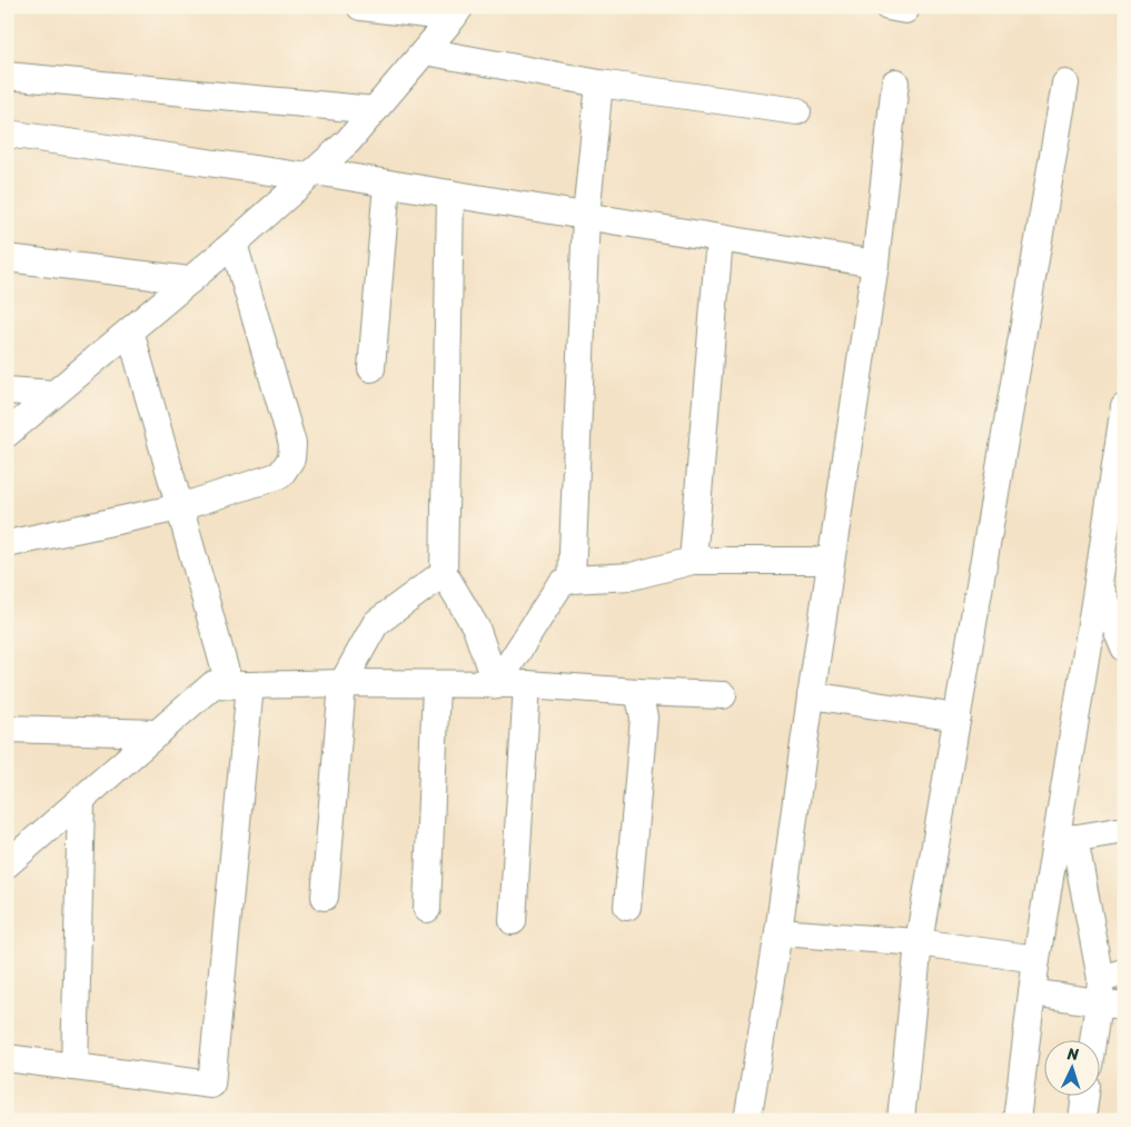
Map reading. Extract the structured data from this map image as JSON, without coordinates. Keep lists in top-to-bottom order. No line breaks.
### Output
{"north":"top"}
